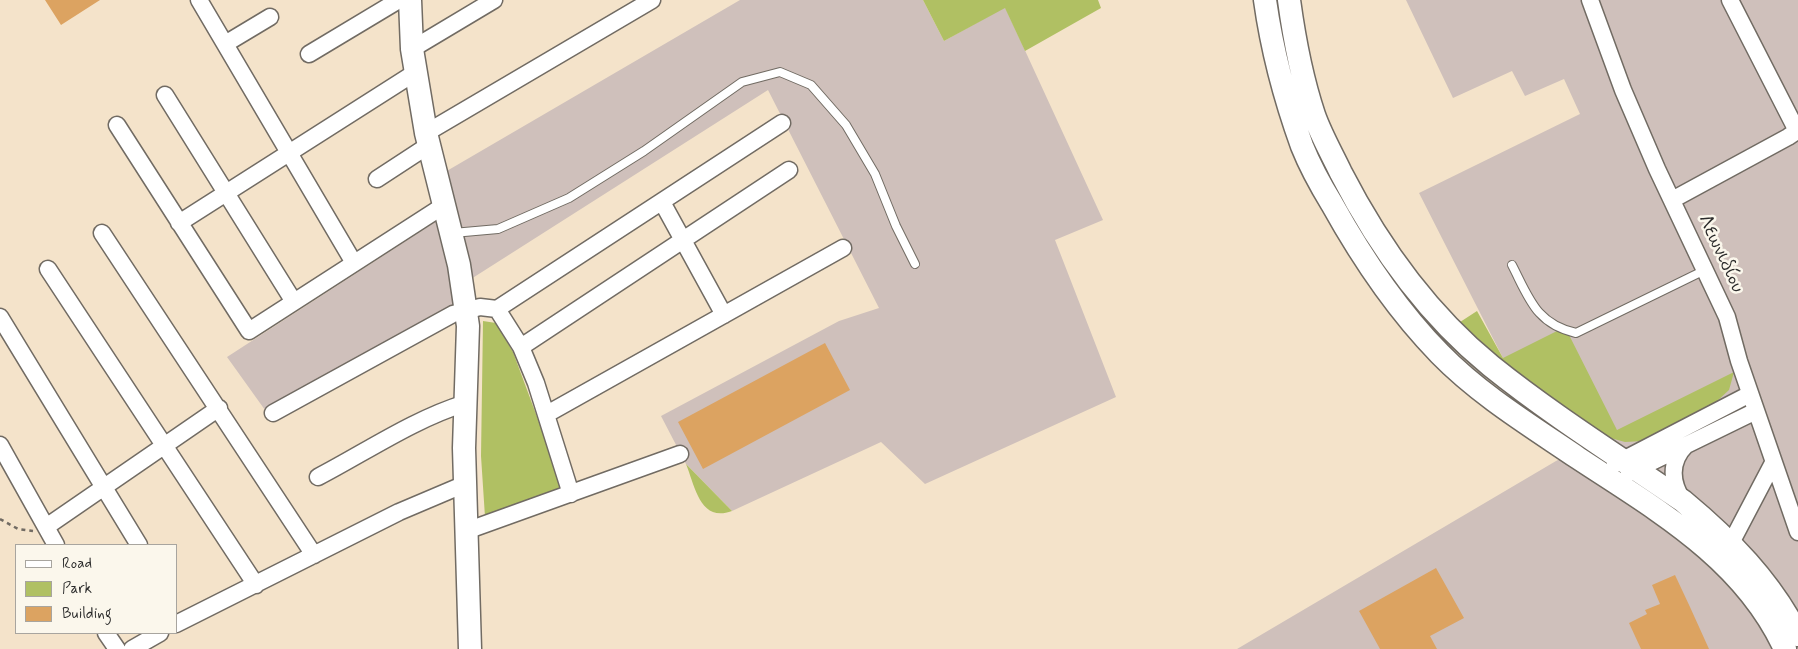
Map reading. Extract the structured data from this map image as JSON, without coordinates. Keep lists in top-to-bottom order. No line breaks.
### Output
{"streets":{"street":["Λεωνιδίου"]},"legend":["Road","Park","Building"]}
